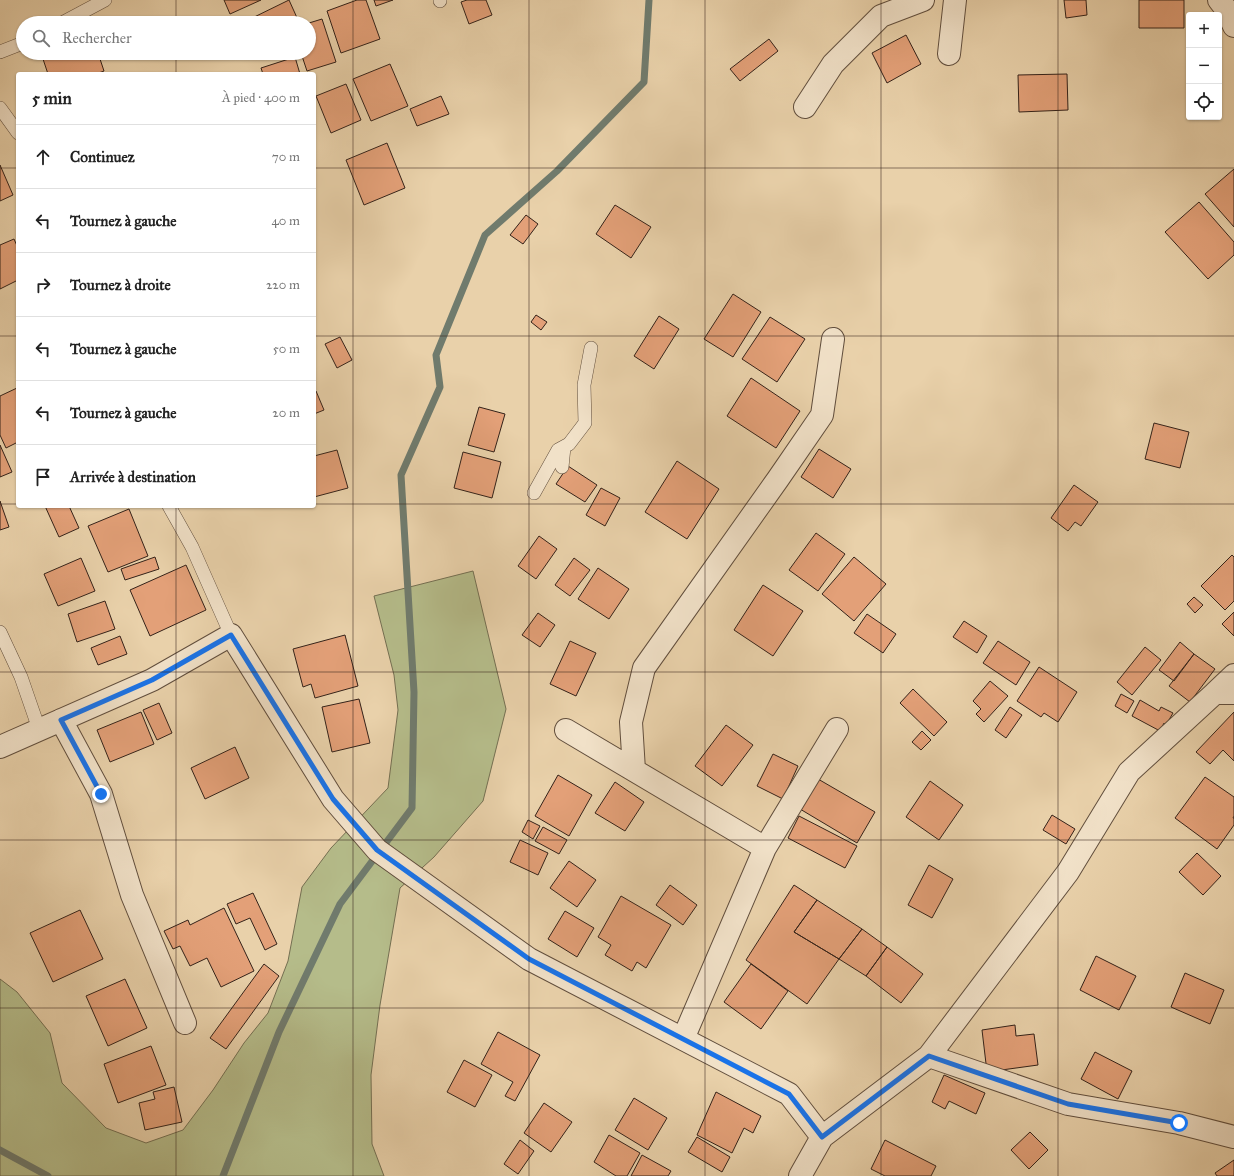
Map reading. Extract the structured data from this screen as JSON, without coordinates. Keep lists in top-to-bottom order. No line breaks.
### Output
{"page":{"map_buttons":["+","−"],"search":"Rechercher","heading":["5 min","À pied · 400 m"],"list":[["Continuez","70 m"],["Tournez à gauche","40 m"],["Tournez à droite","220 m"],["Tournez à gauche","50 m"],["Tournez à gauche","20 m"],"Arrivée à destination"]}}
